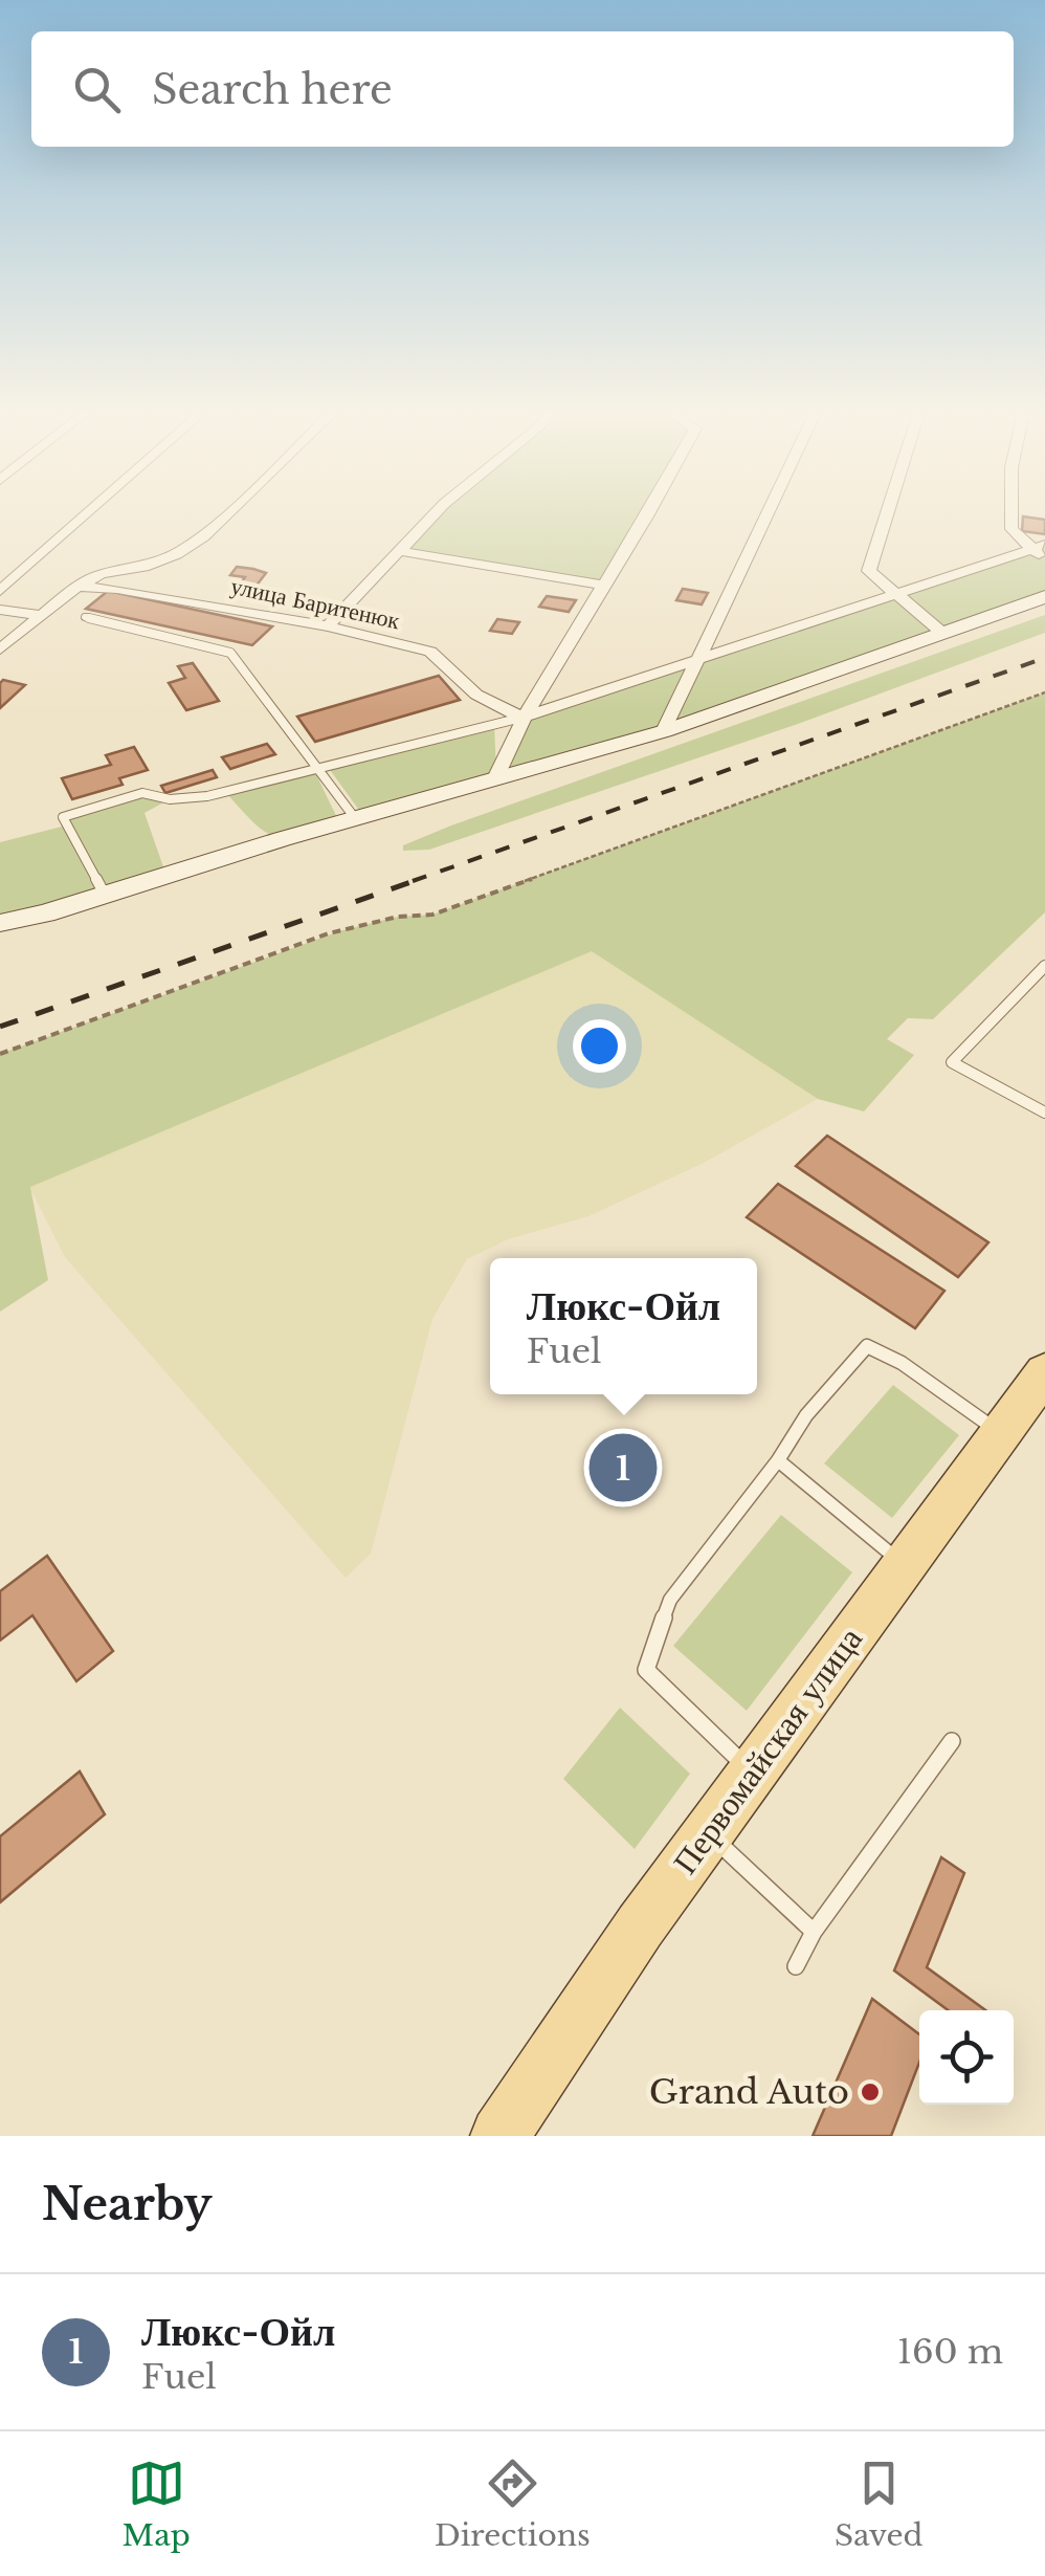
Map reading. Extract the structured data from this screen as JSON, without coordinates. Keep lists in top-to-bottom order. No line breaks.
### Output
{"streets":{"main road":["Первомайская улица"],"street":["улица Баритенюк"]},"places":["Grand Auto"],"page":{"search":"Search here","popup":["Люкс-Ойл","Fuel"],"pins":"1","heading":"Nearby","list":[{"mark":"1","name":"Люкс-Ойл","note":"Fuel","value":"160 m"}],"nav":["Map","Directions","Saved"]}}
